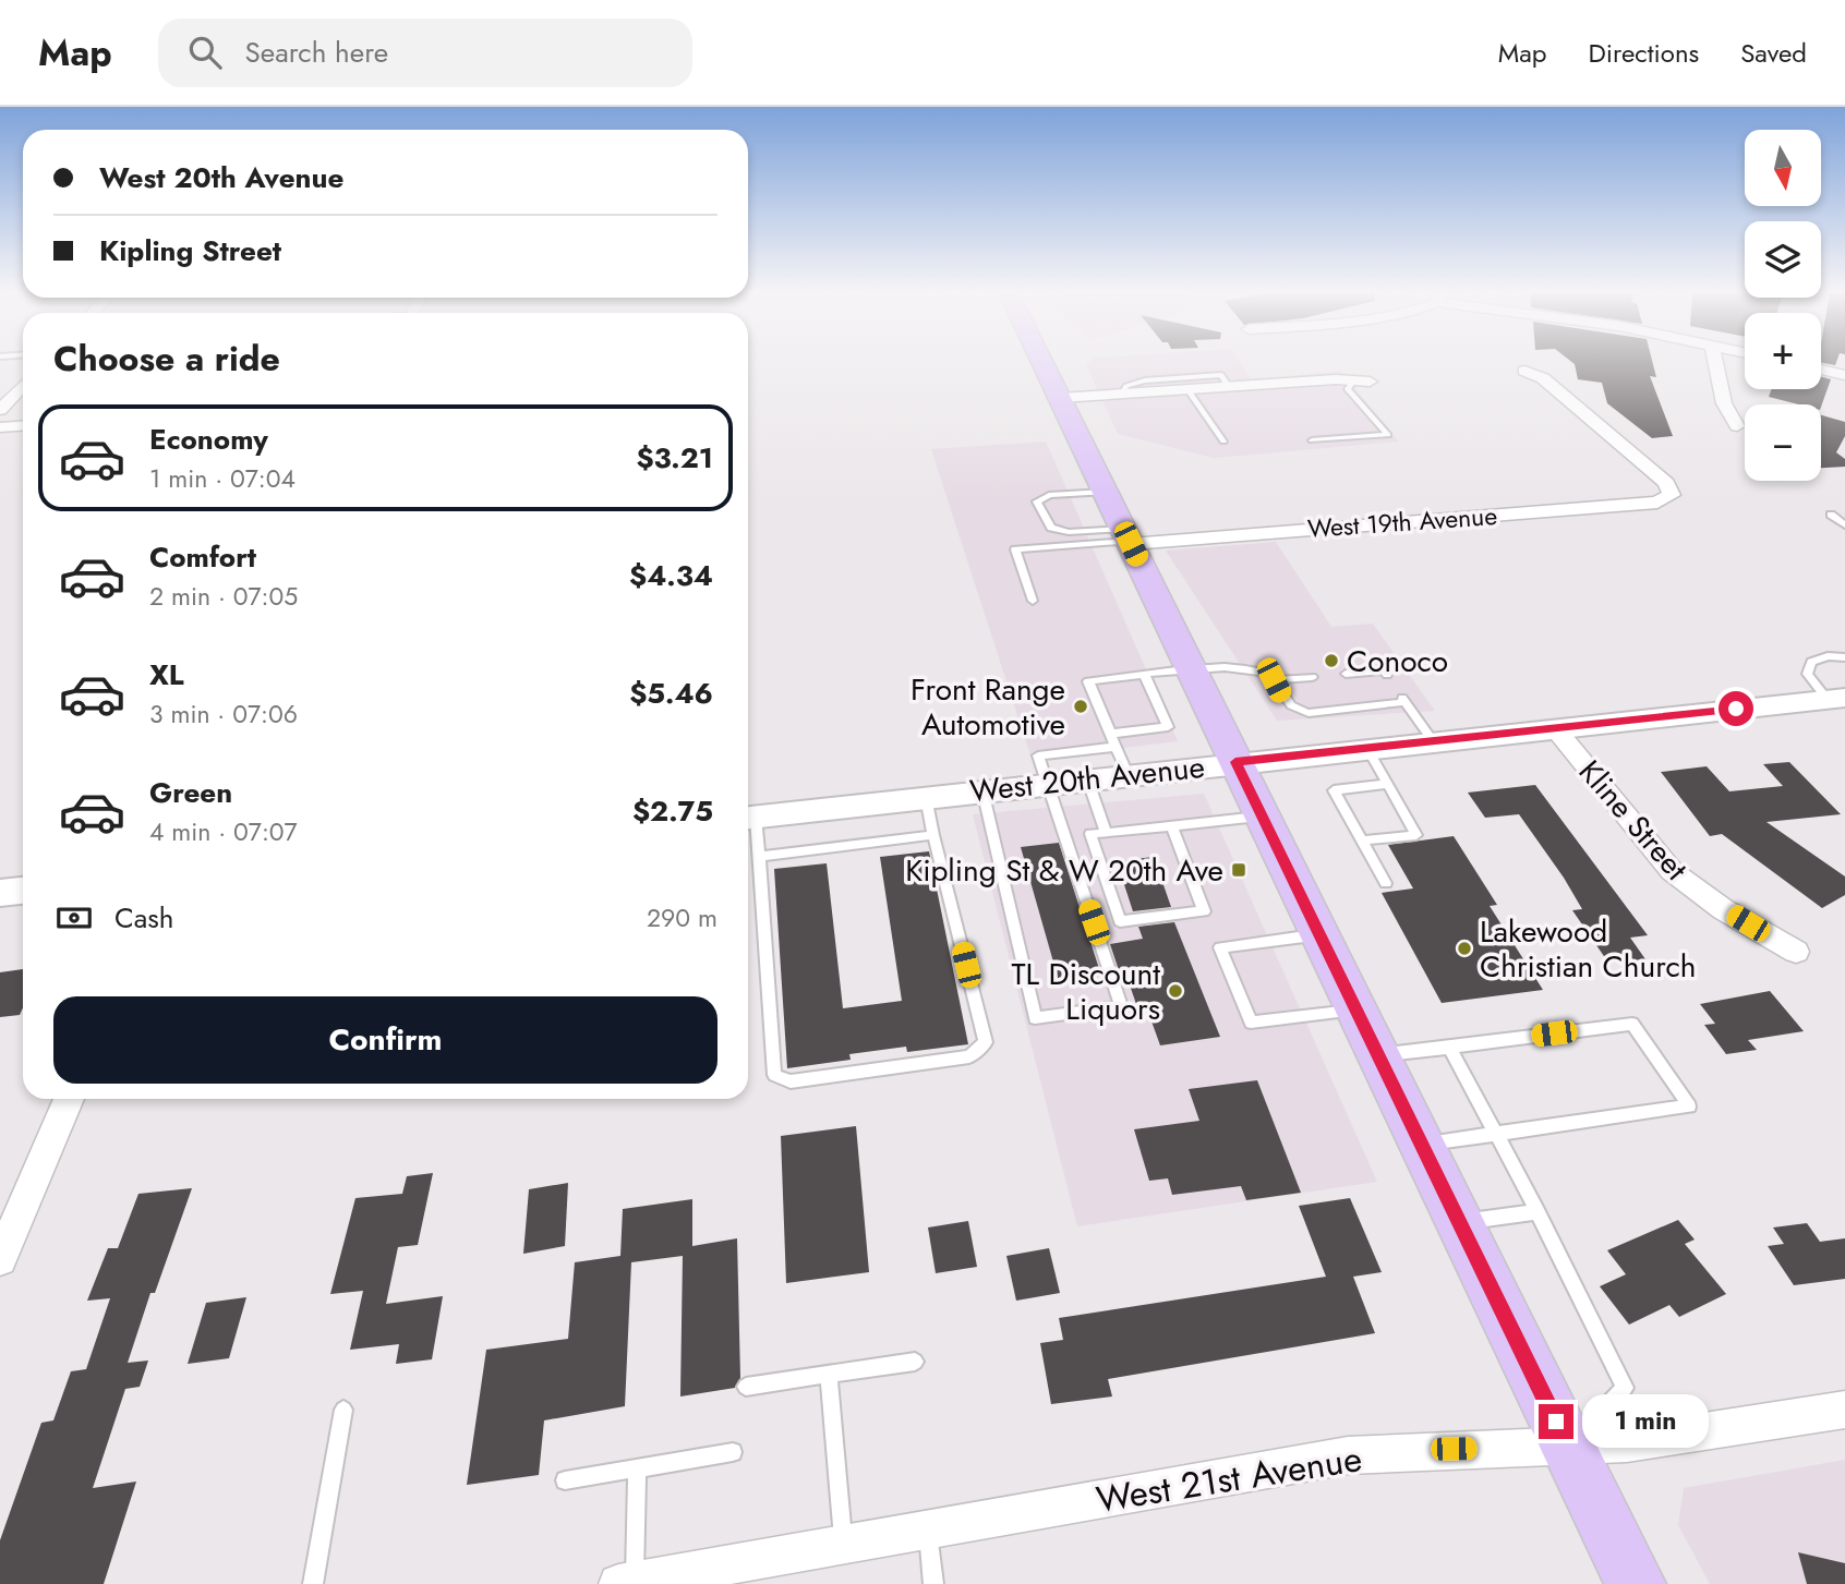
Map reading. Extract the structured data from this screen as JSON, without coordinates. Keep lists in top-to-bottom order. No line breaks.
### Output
{"streets":{"street":["West 19th Avenue","West 20th Avenue","Kline Street","West 21st Avenue"]},"crossings":[["West 20th Avenue","Kline Street"]],"places":{"other":["Conoco","Front Range Automotive","Lakewood Christian Church","TL Discount Liquors"],"transit":["Kipling St & W 20th Ave"]},"north":"bottom","page":{"header":"Map","search":"Search here","nav":["Map","Directions","Saved"],"map_buttons":["+","−"],"banner":["West 20th Avenue","Kipling Street"],"heading":"Choose a ride","list":[{"name":"Economy","note":"1 min · 07:04","value":"$3.21"},{"name":"Comfort","note":"2 min · 07:05","value":"$4.34"},{"name":"XL","note":"3 min · 07:06","value":"$5.46"},{"name":"Green","note":"4 min · 07:07","value":"$2.75"}],"pay":["Cash","290 m"],"buttons":"Confirm","bubble":"1 min"}}
